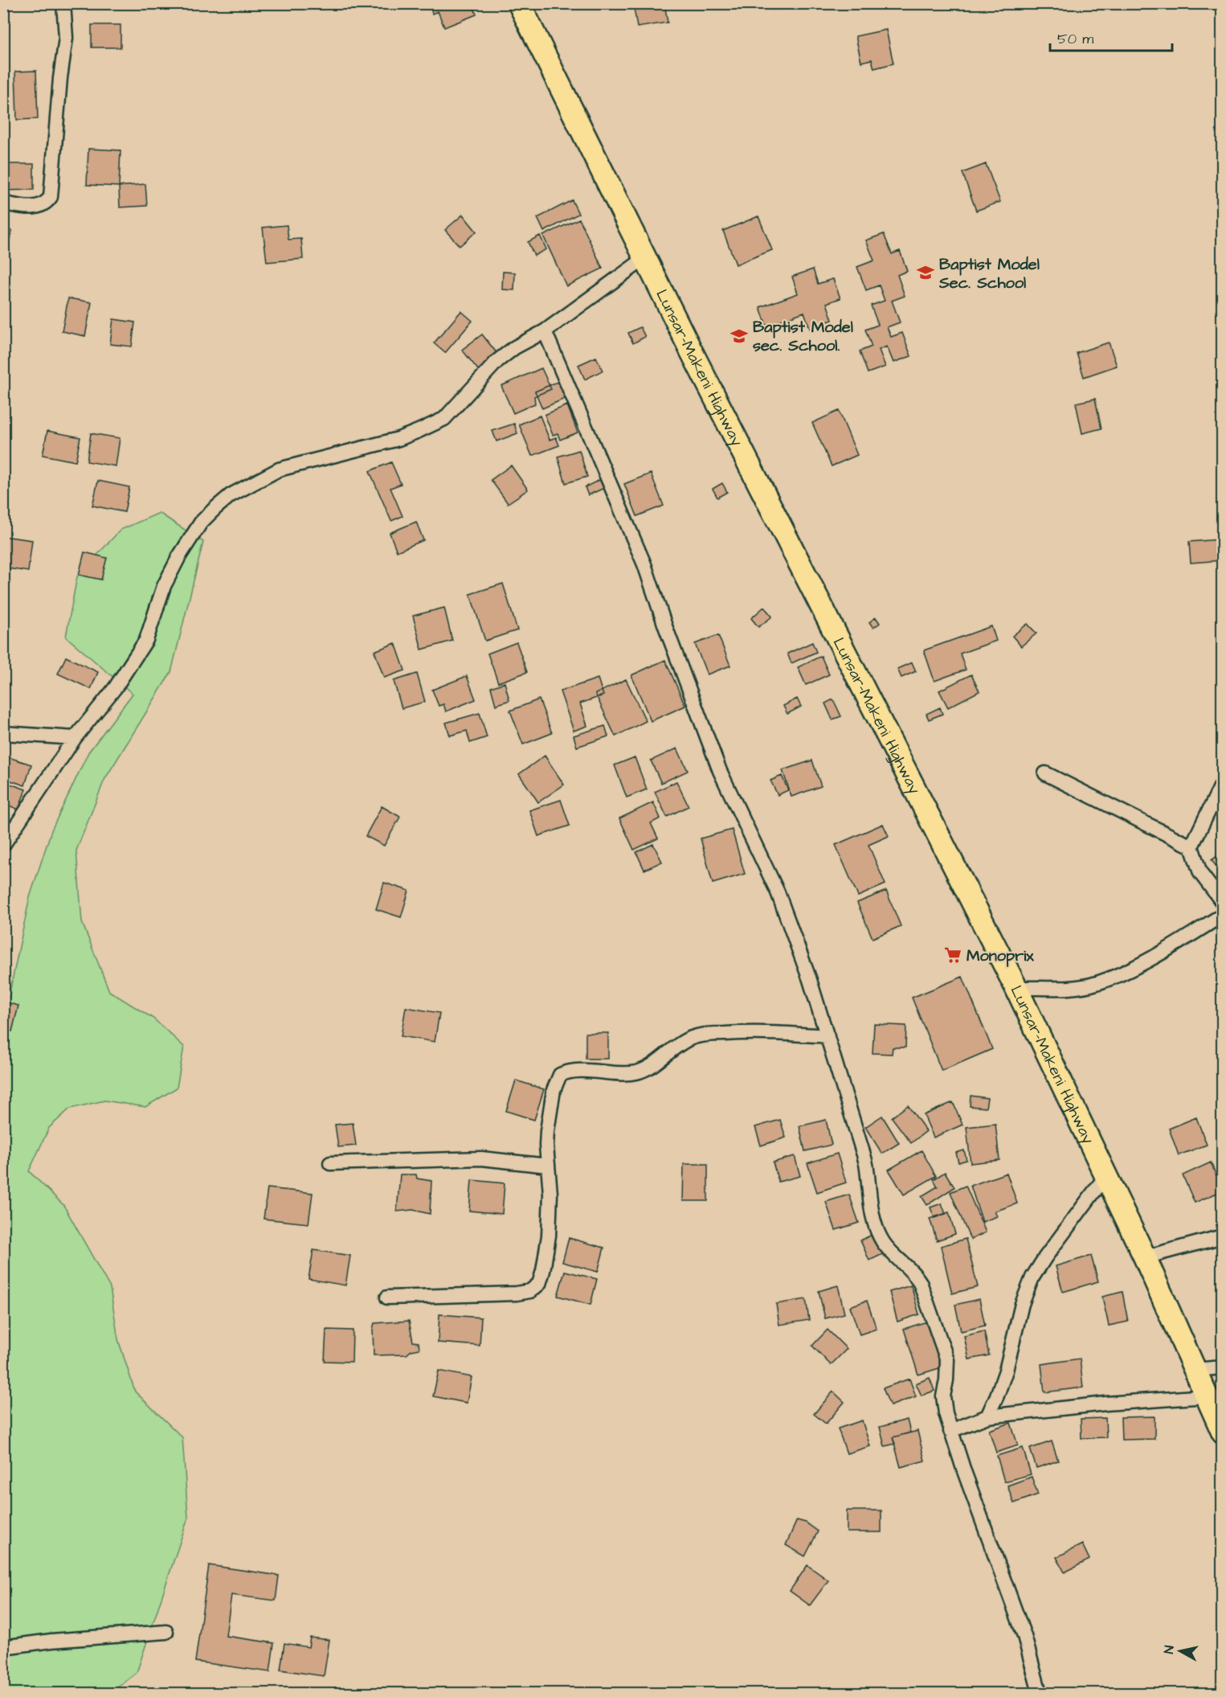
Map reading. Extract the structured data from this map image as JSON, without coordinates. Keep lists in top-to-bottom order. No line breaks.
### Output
{"streets":{"main road":["Lunsar-Makeni Highway"]},"places":{"school or university":["Baptist Model Sec. School","Baptist Model sec. School."],"supermarket":["Monoprix"]},"scale_bar":"50 m","north":"left"}
